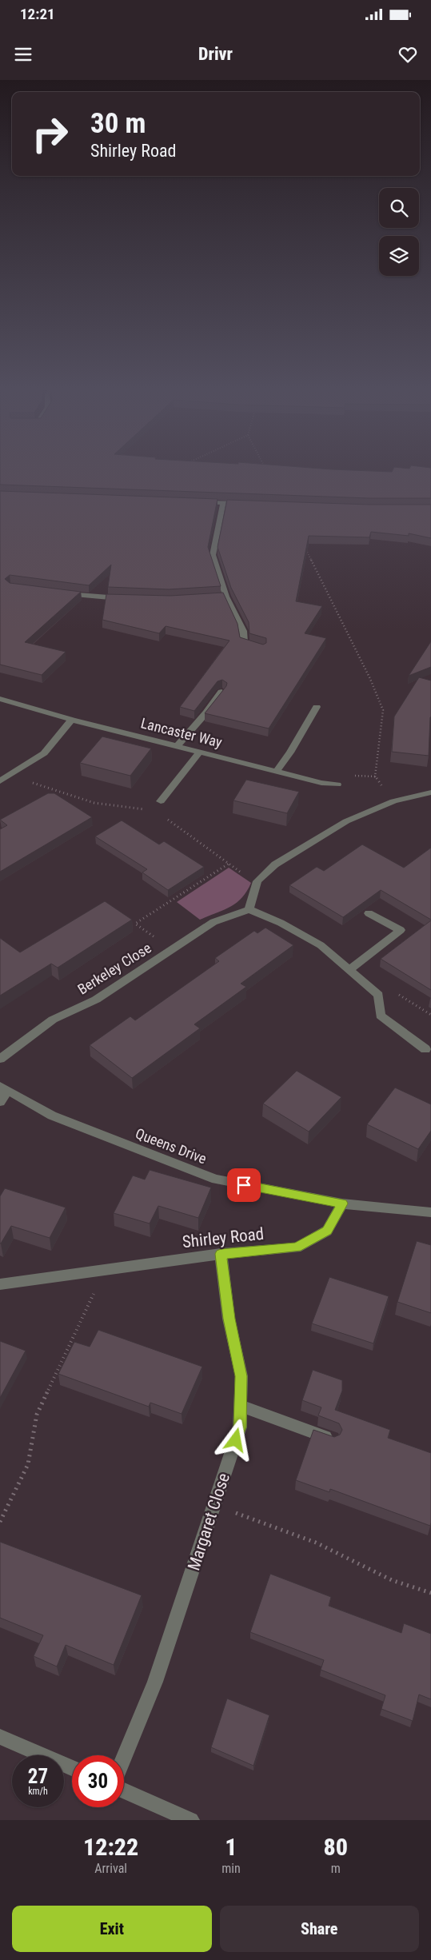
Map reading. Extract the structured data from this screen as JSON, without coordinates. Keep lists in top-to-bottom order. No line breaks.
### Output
{"streets":{"street":["Lancaster Way","Berkeley Close","Queens Drive","Shirley Road","Margaret Close"]},"crossings":[["Queens Drive","Shirley Road"],["Shirley Road","Margaret Close"]],"page":{"status":"12:21","header":"Drivr","turn":["30 m","Shirley Road"],"speed":"27 km/h","limit":"30","eta":["12:22","Arrival","1","min","80","m"],"buttons":["Exit","Share"]}}
